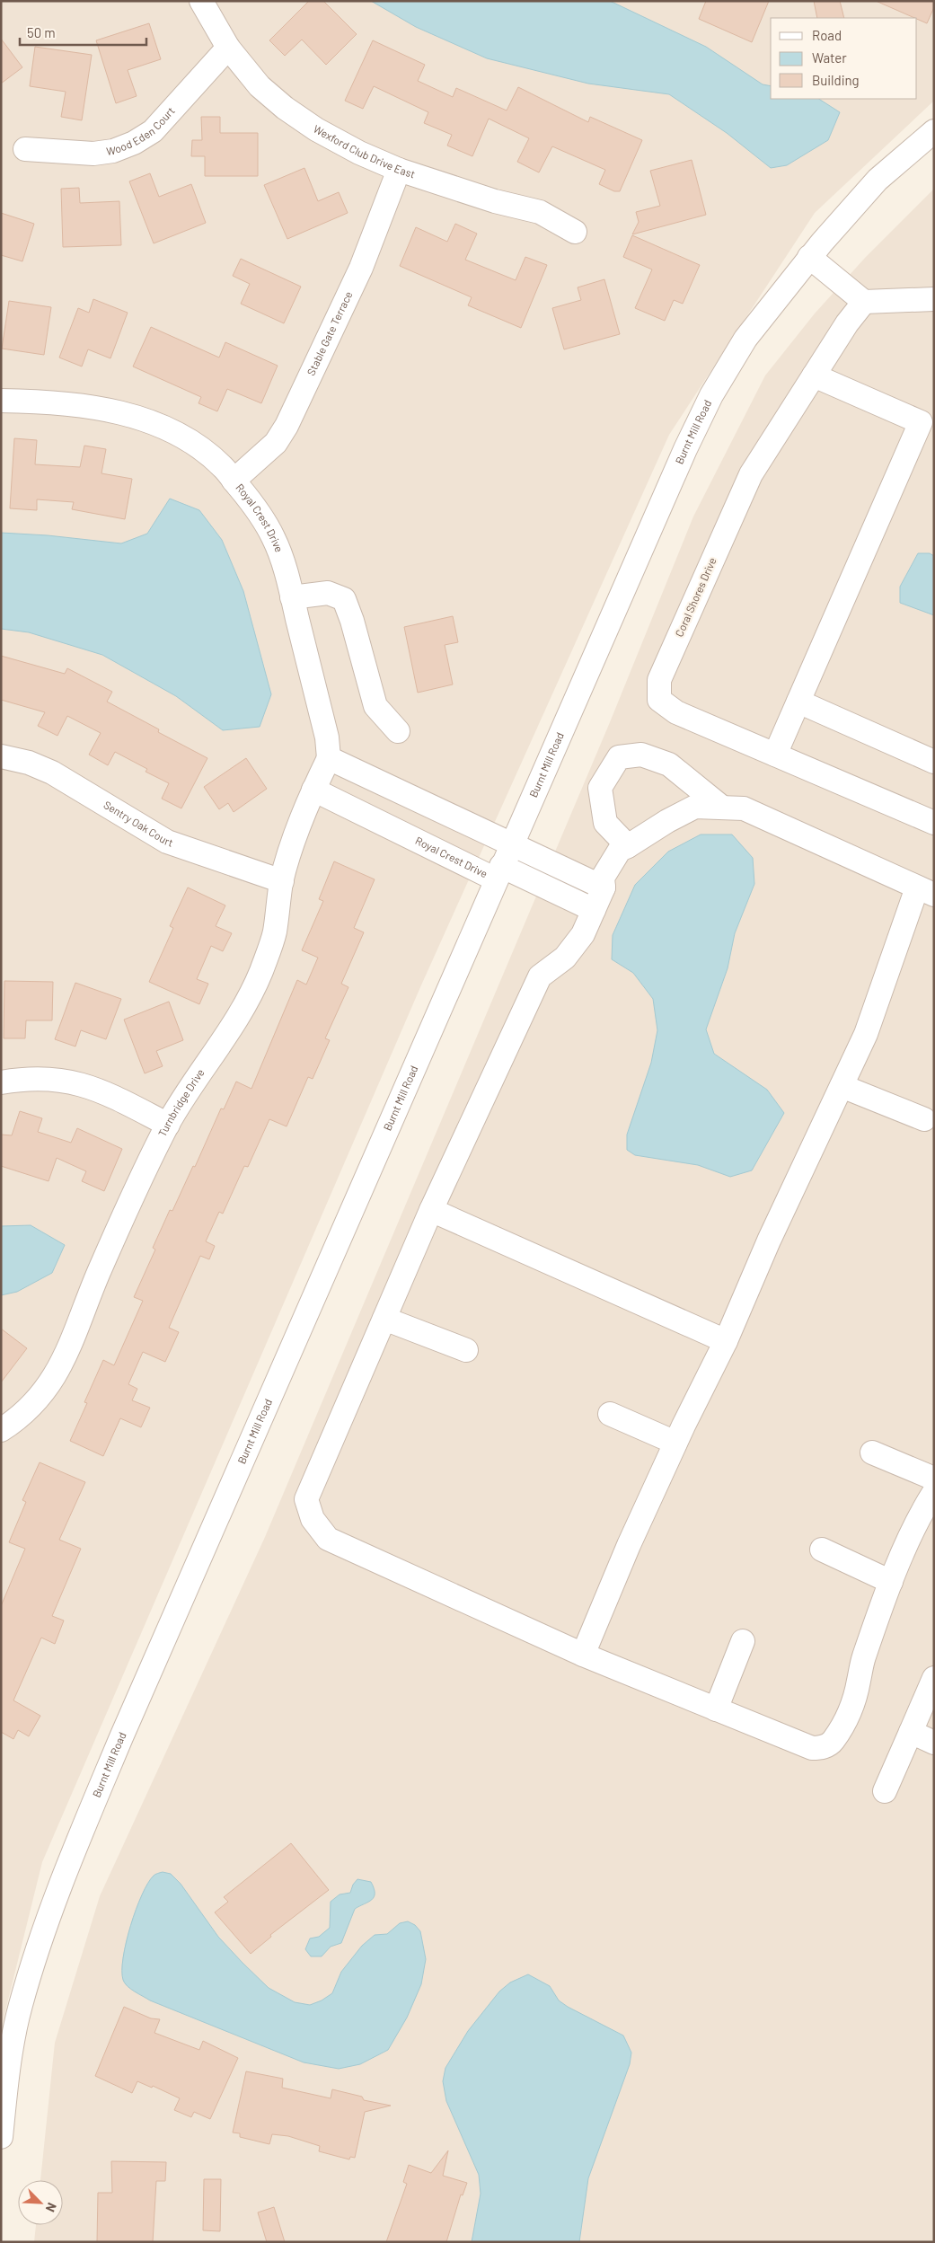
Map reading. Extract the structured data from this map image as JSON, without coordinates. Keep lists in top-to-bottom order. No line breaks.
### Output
{"streets":{"street":["Wood Eden Court","Wexford Club Drive East","Stable Gate Terrace","Burnt Mill Road","Royal Crest Drive","Coral Shores Drive","Sentry Oak Court","Turnbridge Drive"]},"crossings":[["Wood Eden Court","Wexford Club Drive East"],["Wexford Club Drive East","Stable Gate Terrace"],["Stable Gate Terrace","Royal Crest Drive"],["Burnt Mill Road","Royal Crest Drive"],["Royal Crest Drive","Turnbridge Drive"],["Sentry Oak Court","Turnbridge Drive"]],"legend":["Road","Water","Building"],"scale_bar":"50 m","north":"bottom right"}
